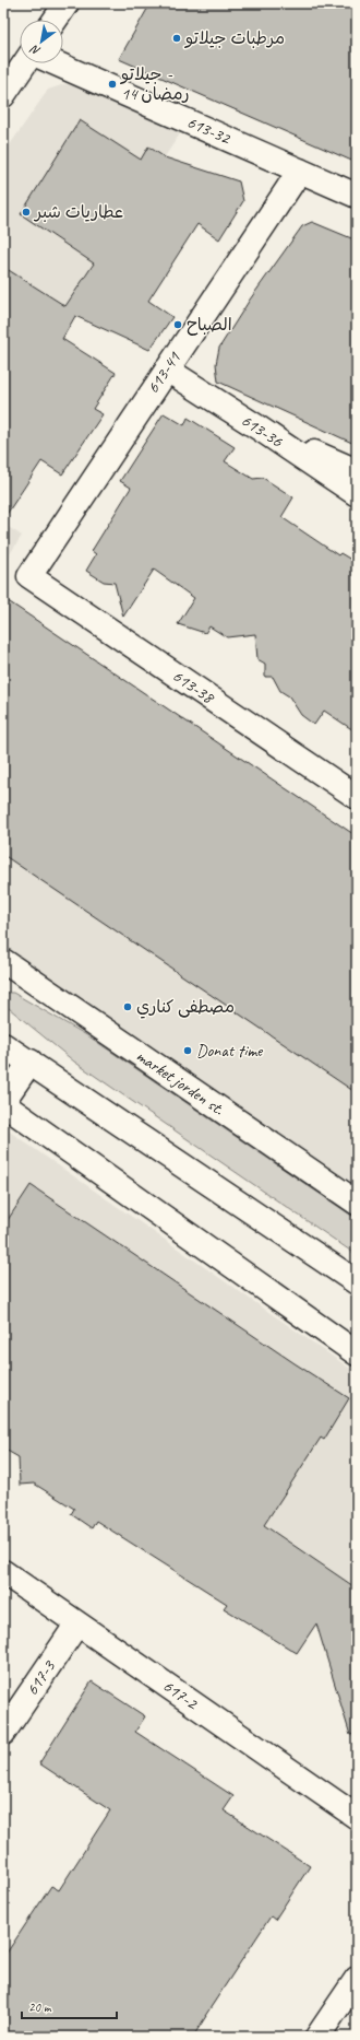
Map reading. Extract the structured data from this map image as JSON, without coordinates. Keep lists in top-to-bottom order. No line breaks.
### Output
{"streets":{"street":["613-32","613-41","613-36","613-38","market jorden st.","617-3","617-2"]},"crossings":[["613-32","613-41"],["613-41","613-36"],["613-41","613-38"],["617-3","617-2"]],"places":["مرطبات جيلاتو","جيلاتو - 14 رمضان","عطاريات شبر","الصباح","مصطفى كناري","Donat time"],"scale_bar":"20 m","north":"bottom left"}
